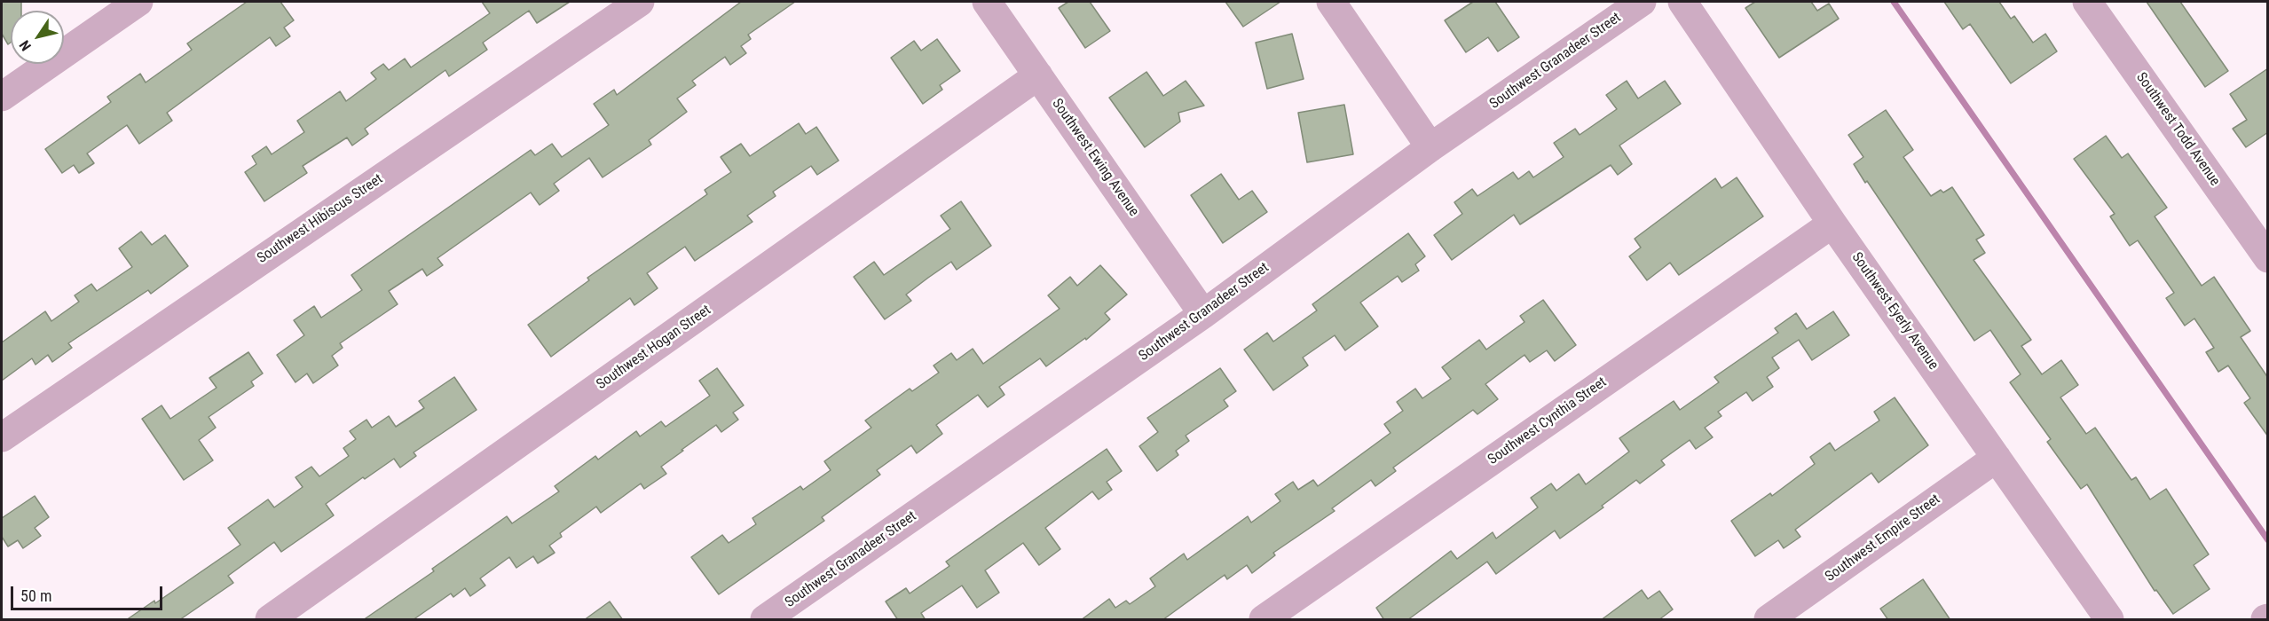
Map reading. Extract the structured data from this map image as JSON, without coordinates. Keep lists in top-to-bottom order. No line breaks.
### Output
{"streets":{"street":["Southwest Granadeer Street","Southwest Todd Avenue","Southwest Ewing Avenue","Southwest Hibiscus Street","Southwest Eyerly Avenue","Southwest Hogan Street","Southwest Cynthia Street","Southwest Empire Street"]},"crossings":[["Southwest Granadeer Street","Southwest Ewing Avenue"],["Southwest Ewing Avenue","Southwest Hogan Street"],["Southwest Eyerly Avenue","Southwest Cynthia Street"],["Southwest Eyerly Avenue","Southwest Empire Street"]],"scale_bar":"50 m","north":"bottom left"}
